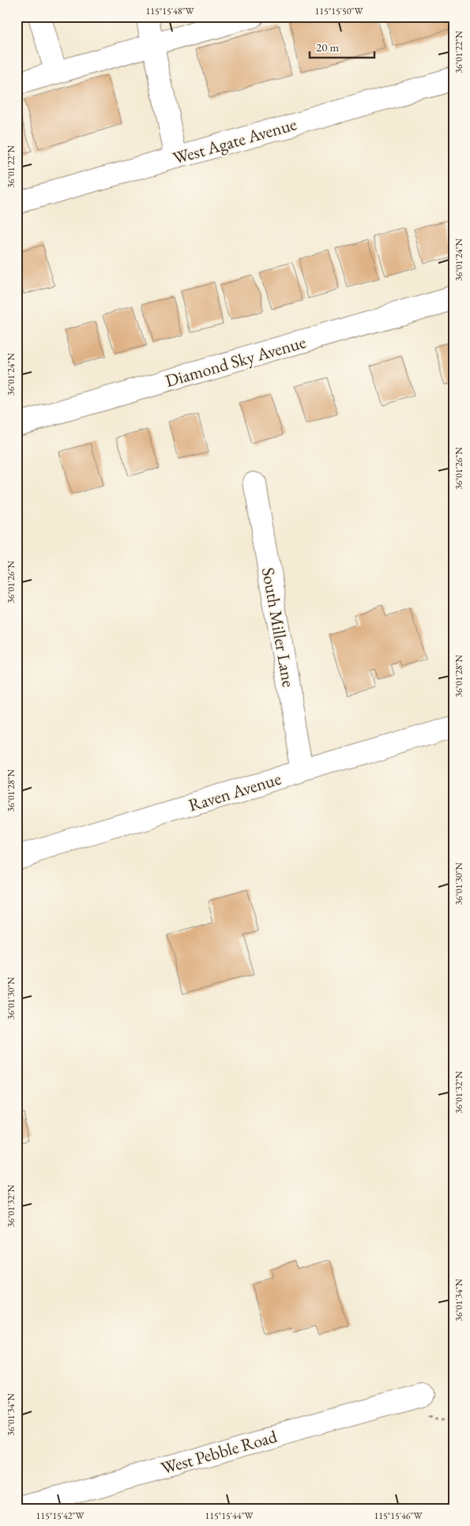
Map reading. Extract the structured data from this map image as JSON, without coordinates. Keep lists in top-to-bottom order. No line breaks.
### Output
{"streets":{"street":["West Agate Avenue","Diamond Sky Avenue","South Miller Lane","Raven Avenue","West Pebble Road"]},"crossings":[["South Miller Lane","Raven Avenue"]],"scale_bar":"20 m","coordinates":["115°15'48\"W","115°15'50\"W","36°01'22\"N","36°01'24\"N","36°01'26\"N","36°01'28\"N","36°01'30\"N","36°01'32\"N","36°01'34\"N","115°15'42\"W","115°15'44\"W","115°15'46\"W"]}
